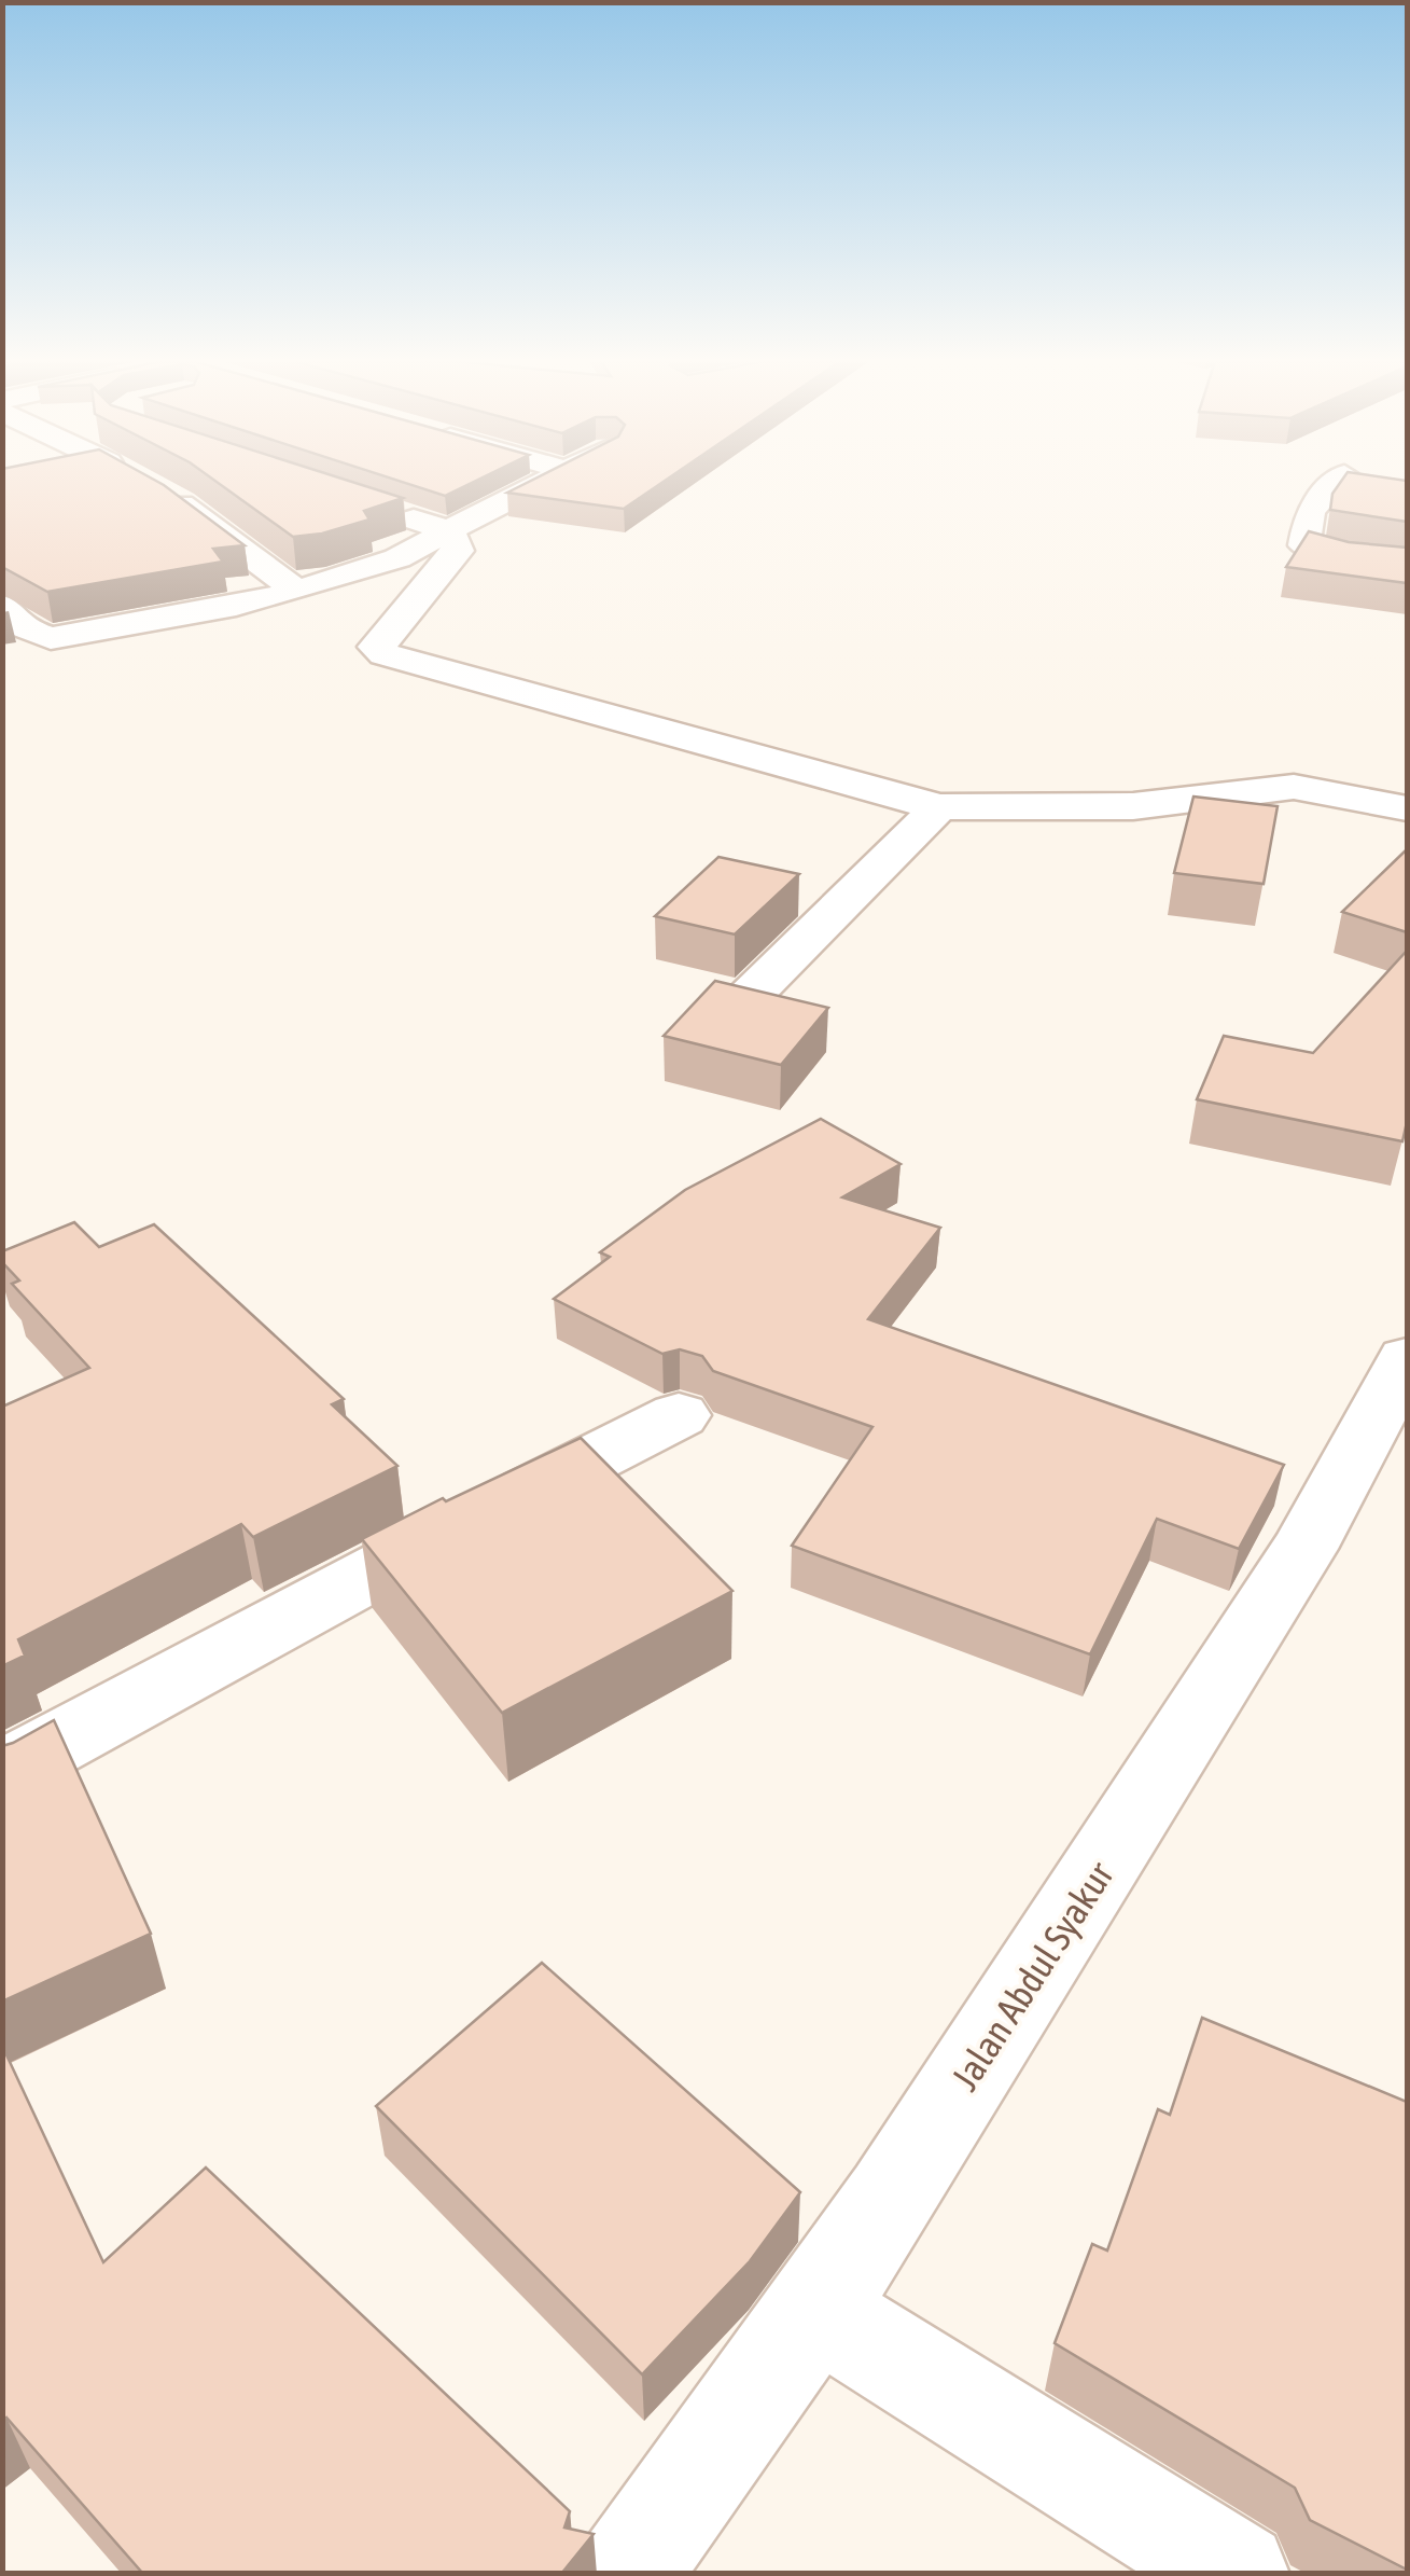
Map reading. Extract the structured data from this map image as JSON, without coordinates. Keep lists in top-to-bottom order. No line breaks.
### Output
{"streets":{"street":["Jalan Abdul Syakur"]}}
